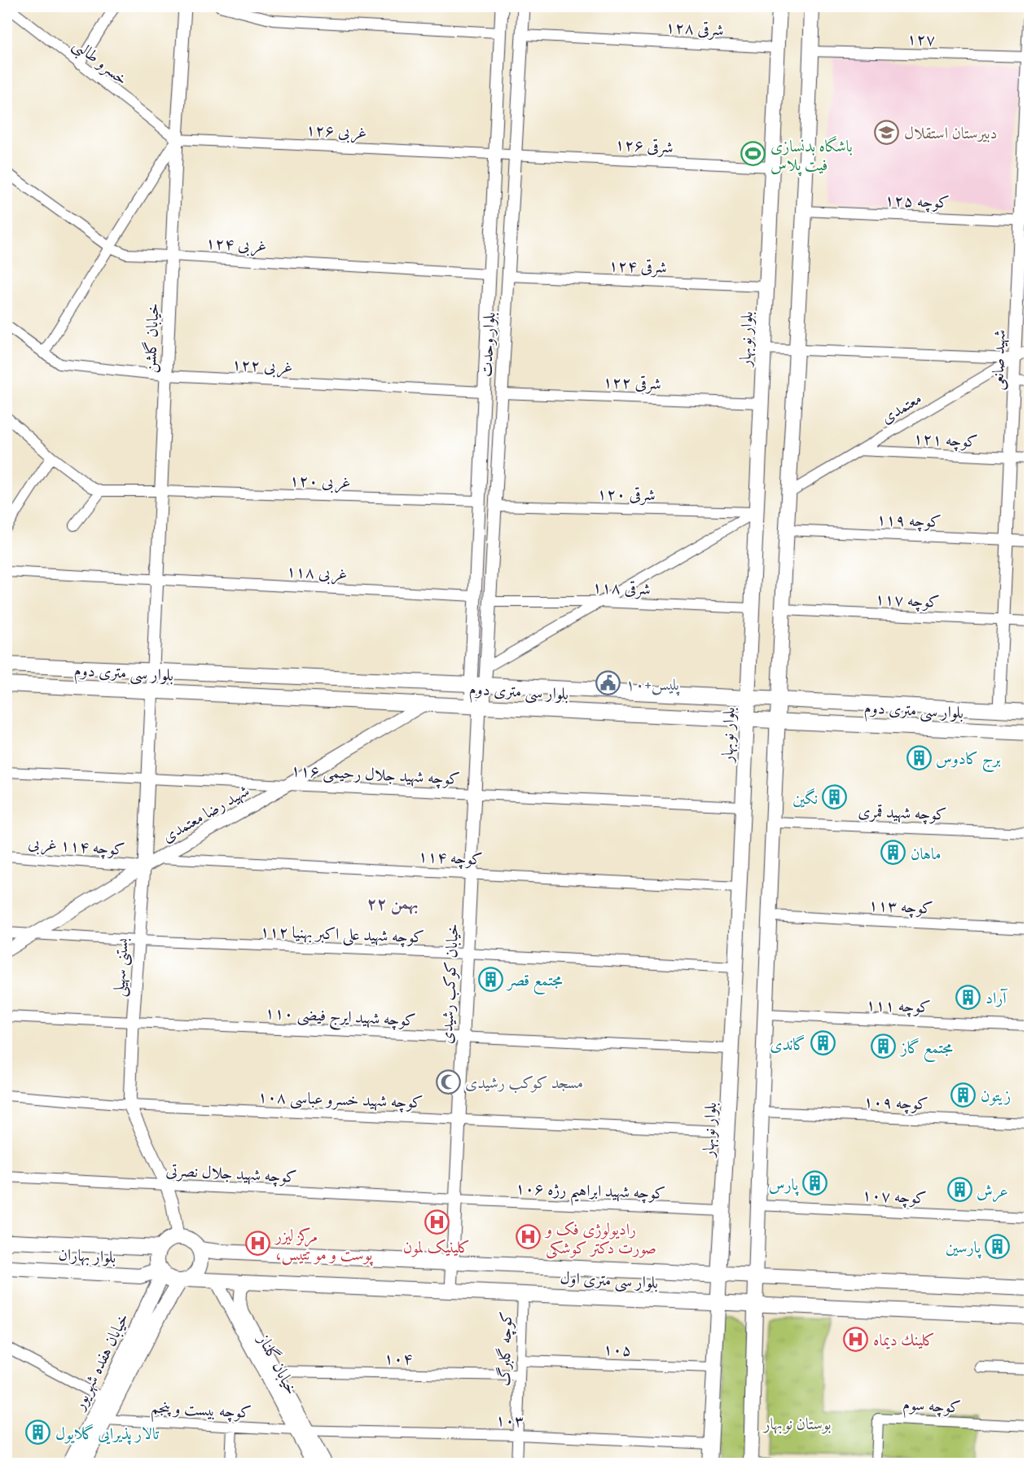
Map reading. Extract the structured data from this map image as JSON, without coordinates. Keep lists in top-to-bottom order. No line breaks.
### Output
{"streets":{"main road":["بلوار نوبهار","بلوار سی متری دوم","بلوار بهاران","بلوار سی متری اول","خیابان هفده شهریور"],"street":["۱۲۸ شرقی","۱۲۷","خسرو طالبی","۱۲۶ غربی","۱۲۶ شرقی","کوچه ۱۲۵","۱۲۴ غربی","۱۲۴ شرقی","خیابان گلشن","بلوار وحدت","شهید صانعی","۱۲۲ غربی","۱۲۲ شرقی","معتمدی","کوچه ۱۲۱","۱۲۰ غربی","۱۲۰ شرقی","کوچه ۱۱۹","۱۱۸ غربی","۱۱۸ شرقی","کوچه ۱۱۷","کوچه شهید جلال رحیمی ۱۱۶","کوچه شهید قمری","شهید رضا معتمدی","کوچه ۱۱۴ غربی","کوچه ۱۱۴","کوچه ۱۱۳","کوچه شهید علی اکبر بهنیا ۱۱۲","بستنی سهیلی","خیابان کوکب رشیدی","کوچه ۱۱۱","کوچه شهید ایرج فیضی ۱۱۰","کوچه شهید خسرو عباسی ۱۰۸","کوچه ۱۰۹","کوچه شهید جلال نصرتی","کوچه شهید ابراهیم رژه ۱۰۶","کوچه ۱۰۷","کوچه گلبرگ","۱۰۵","۱۰۴","خیابان گلناز","کوچه سوم","کوچه بیست و پنجم","۱۰۳"]},"crossings":[["۱۲۸ شرقی","بلوار نوبهار"],["۱۲۸ شرقی","بلوار وحدت"],["۱۲۷","شهید صانعی"],["خسرو طالبی","۱۲۶ غربی"],["خسرو طالبی","خیابان گلشن"],["۱۲۶ غربی","۱۲۶ شرقی"],["۱۲۶ غربی","خیابان گلشن"],["۱۲۶ غربی","بلوار وحدت"],["۱۲۶ شرقی","بلوار نوبهار"],["۱۲۶ شرقی","بلوار وحدت"],["کوچه ۱۲۵","شهید صانعی"],["۱۲۴ غربی","خیابان گلشن"],["۱۲۴ غربی","بلوار وحدت"],["۱۲۴ شرقی","بلوار نوبهار"],["۱۲۴ شرقی","بلوار وحدت"],["خیابان گلشن","۱۲۲ غربی"],["خیابان گلشن","۱۲۰ غربی"],["خیابان گلشن","۱۱۸ غربی"],["خیابان گلشن","بلوار سی متری دوم"],["خیابان گلشن","بستنی سهیلی"],["بلوار نوبهار","۱۲۲ شرقی"],["بلوار نوبهار","۱۲۰ شرقی"],["بلوار نوبهار","۱۱۸ شرقی"],["بلوار نوبهار","بلوار سی متری دوم"],["بلوار نوبهار","کوچه شهید جلال رحیمی ۱۱۶"],["بلوار نوبهار","کوچه ۱۱۴"],["بلوار نوبهار","کوچه شهید علی اکبر بهنیا ۱۱۲"],["بلوار نوبهار","کوچه شهید ایرج فیضی ۱۱۰"],["بلوار نوبهار","کوچه شهید خسرو عباسی ۱۰۸"],["بلوار نوبهار","کوچه شهید ابراهیم رژه ۱۰۶"],["بلوار نوبهار","بلوار سی متری اول"],["بلوار نوبهار","۱۰۵"],["بلوار نوبهار","۱۰۳"],["بلوار وحدت","۱۲۲ غربی"],["بلوار وحدت","۱۲۲ شرقی"],["بلوار وحدت","۱۲۰ غربی"],["بلوار وحدت","۱۲۰ شرقی"],["بلوار وحدت","۱۱۸ غربی"],["بلوار وحدت","۱۱۸ شرقی"],["بلوار وحدت","بلوار سی متری دوم"],["بلوار وحدت","خیابان کوکب رشیدی"],["شهید صانعی","معتمدی"],["شهید صانعی","کوچه ۱۲۱"],["شهید صانعی","کوچه ۱۱۹"],["شهید صانعی","کوچه ۱۱۷"],["شهید صانعی","بلوار سی متری دوم"],["معتمدی","کوچه ۱۲۱"],["بلوار سی متری دوم","شهید رضا معتمدی"],["بلوار سی متری دوم","بستنی سهیلی"],["بلوار سی متری دوم","خیابان کوکب رشیدی"],["کوچه شهید جلال رحیمی ۱۱۶","شهید رضا معتمدی"],["کوچه شهید جلال رحیمی ۱۱۶","بستنی سهیلی"],["کوچه شهید جلال رحیمی ۱۱۶","خیابان کوکب رشیدی"],["شهید رضا معتمدی","کوچه ۱۱۴ غربی"],["شهید رضا معتمدی","کوچه ۱۱۴"],["شهید رضا معتمدی","کوچه شهید علی اکبر بهنیا ۱۱۲"],["شهید رضا معتمدی","بستنی سهیلی"],["کوچه ۱۱۴ غربی","بستنی سهیلی"],["کوچه ۱۱۴","خیابان کوکب رشیدی"],["کوچه شهید علی اکبر بهنیا ۱۱۲","بستنی سهیلی"],["کوچه شهید علی اکبر بهنیا ۱۱۲","خیابان کوکب رشیدی"],["بستنی سهیلی","کوچه شهید ایرج فیضی ۱۱۰"],["بستنی سهیلی","کوچه شهید خسرو عباسی ۱۰۸"],["بستنی سهیلی","کوچه شهید جلال نصرتی"],["بستنی سهیلی","بلوار بهاران"],["بستنی سهیلی","بلوار سی متری اول"],["بستنی سهیلی","خیابان هفده شهریور"],["خیابان کوکب رشیدی","کوچه شهید ایرج فیضی ۱۱۰"],["خیابان کوکب رشیدی","کوچه شهید خسرو عباسی ۱۰۸"],["خیابان کوکب رشیدی","کوچه شهید جلال نصرتی"],["خیابان کوکب رشیدی","کوچه شهید ابراهیم رژه ۱۰۶"],["خیابان کوکب رشیدی","بلوار سی متری اول"],["کوچه شهید جلال نصرتی","کوچه شهید ابراهیم رژه ۱۰۶"],["بلوار بهاران","بلوار سی متری اول"],["بلوار بهاران","خیابان هفده شهریور"],["بلوار سی متری اول","کوچه گلبرگ"],["بلوار سی متری اول","خیابان هفده شهریور"],["بلوار سی متری اول","خیابان گلناز"],["کوچه گلبرگ","۱۰۵"],["کوچه گلبرگ","۱۰۴"],["کوچه گلبرگ","۱۰۳"],["۱۰۴","خیابان گلناز"],["خیابان هفده شهریور","کوچه بیست و پنجم"],["خیابان گلناز","کوچه بیست و پنجم"],["خیابان گلناز","۱۰۳"],["کوچه بیست و پنجم","۱۰۳"]],"districts":["۲۲ بهمن"],"parks":["بوستان نوبهار"],"places":{"school or university":["دبیرستان استقلال"],"sports":["باشگاه بدنسازی فیت پلاس"],"public building":["پلیس+۱۰"],"building":["برج کادوس","نگین","ماهان","مجتمع قصر","آراد","گاندی","مجتمع گاز","زیتون","پارس","عرش","پارسین","تالار پذیرایی گلایول"],"mosque":["مسجد کوکب رشیدی"],"hospital":["کلینیک لمون","رادیولوژی فک و صورت دکتر کوشکی","مرکز لیزر ،پوست و مو تتیس","كلينك ديماه"]}}
